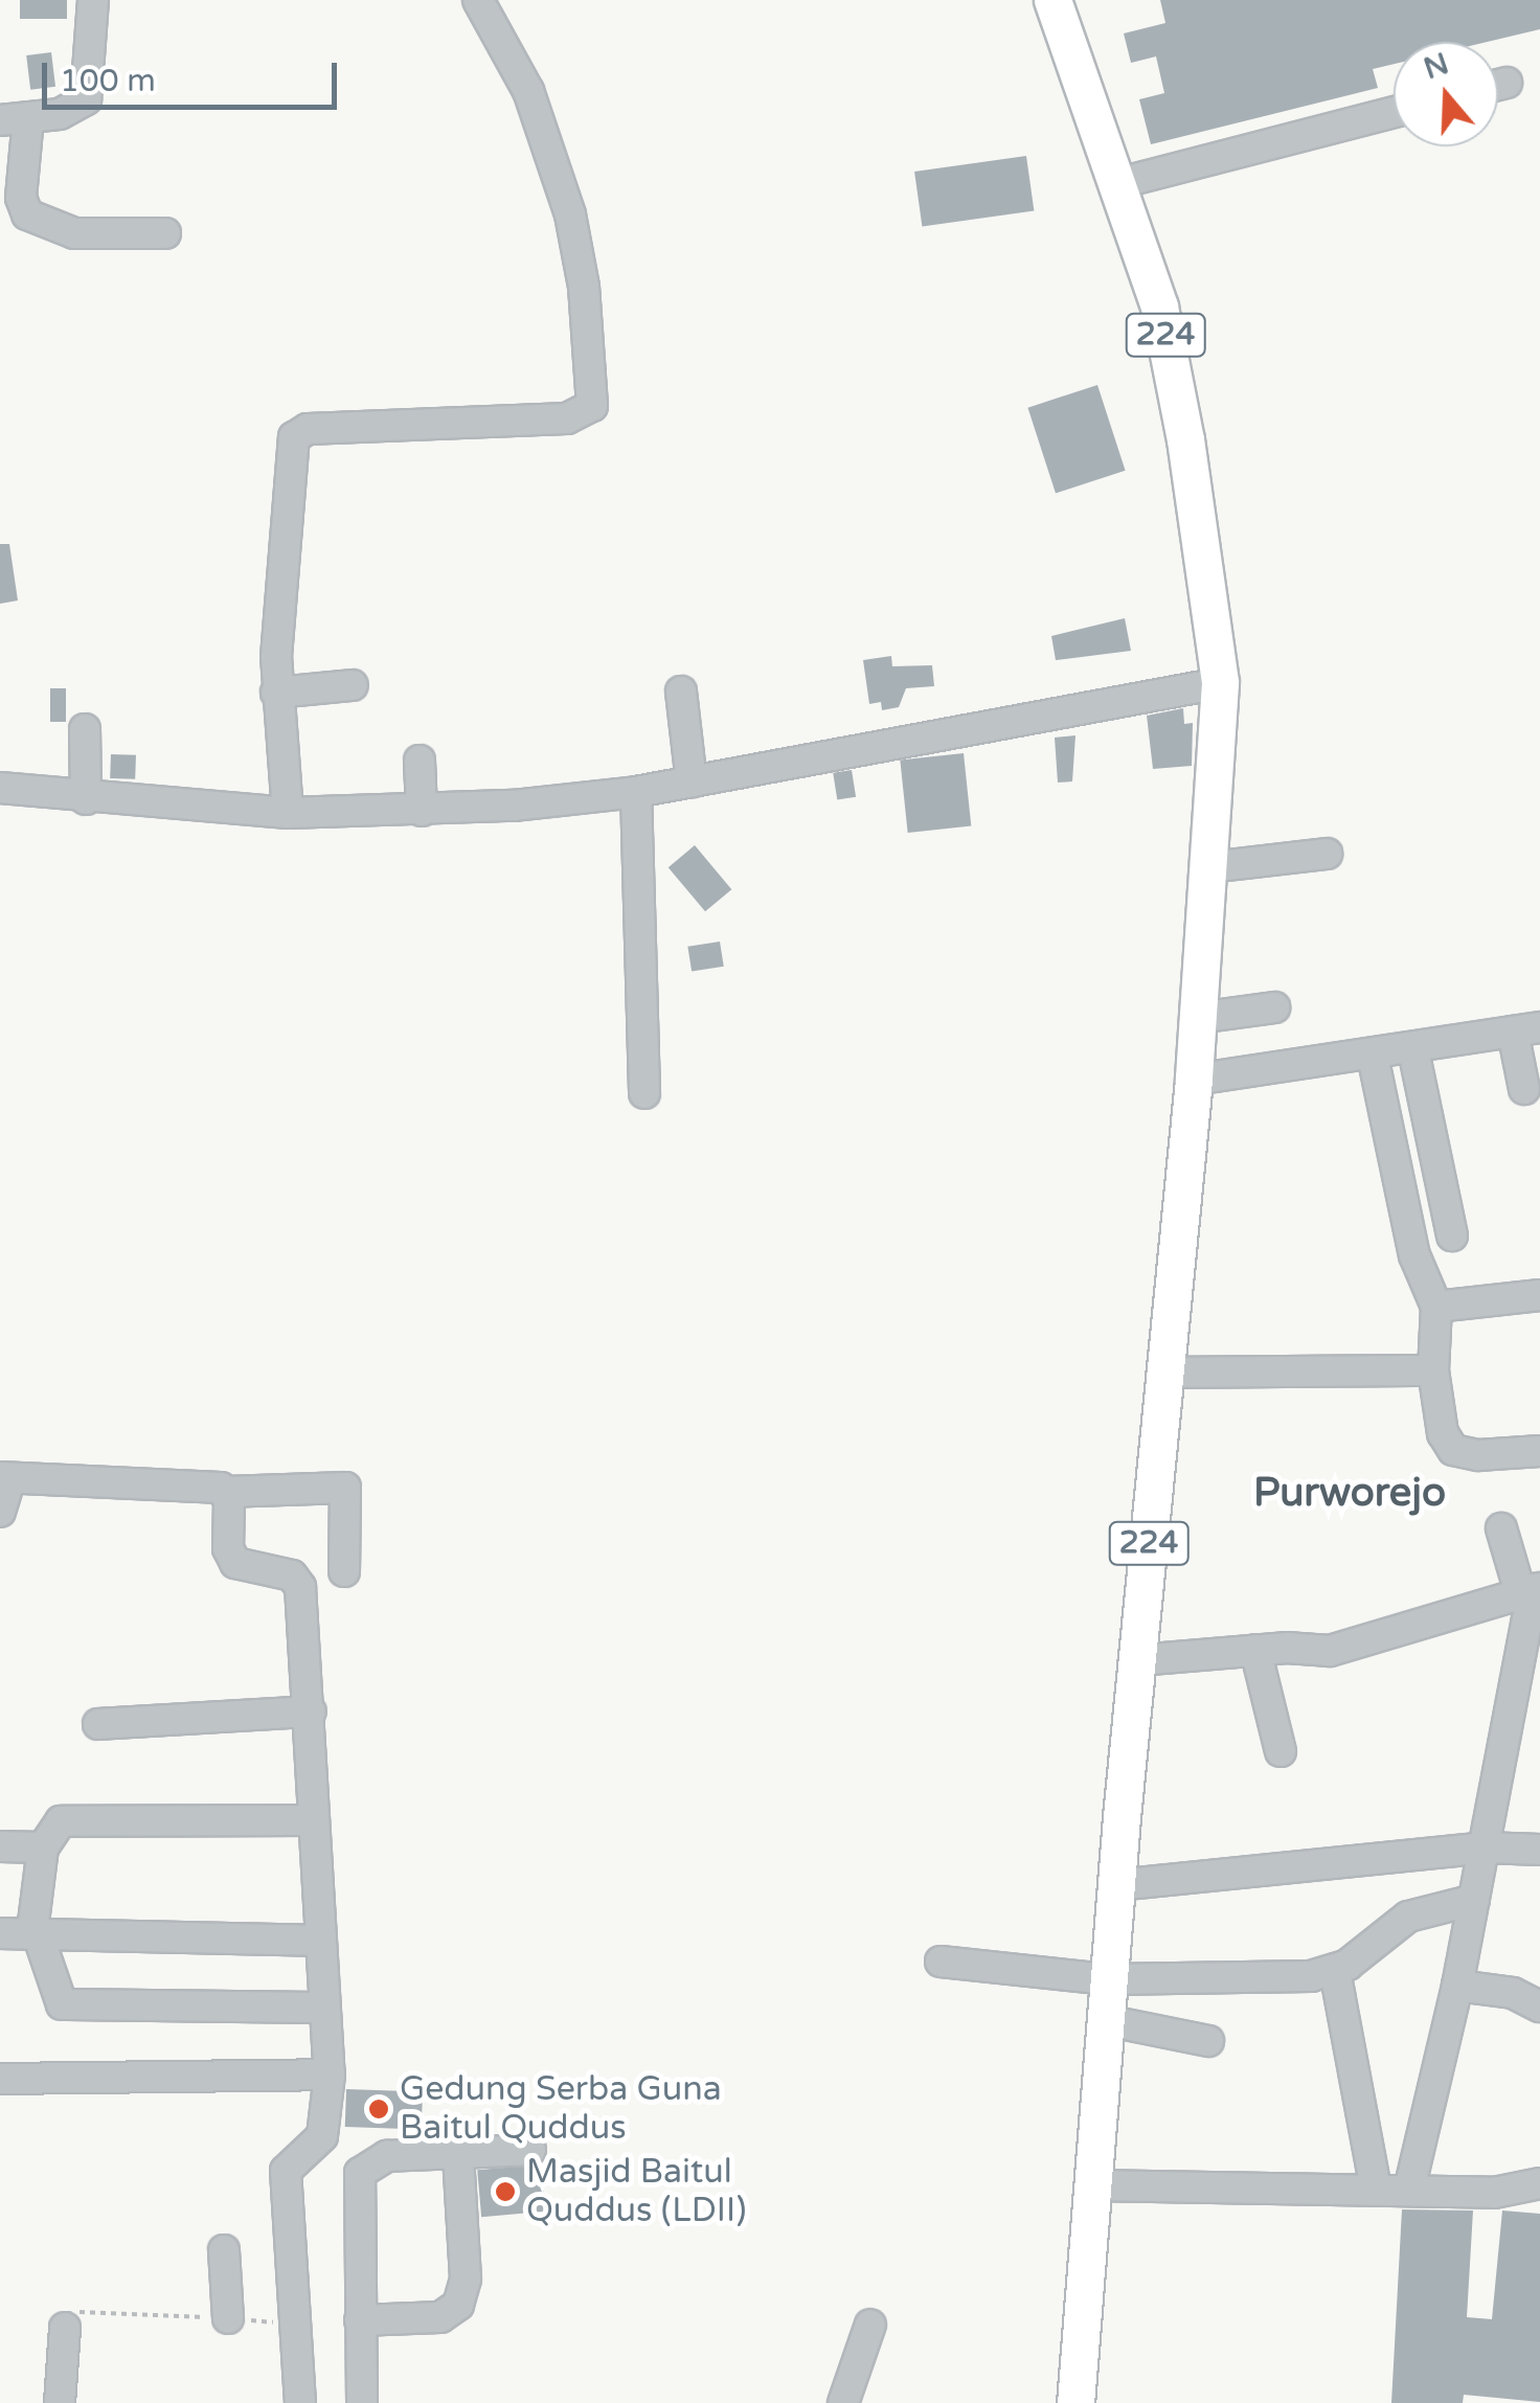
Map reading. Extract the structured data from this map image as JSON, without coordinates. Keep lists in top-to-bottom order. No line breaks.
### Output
{"streets":{"main road":["224"]},"districts":["Purworejo"],"places":["Gedung Serba Guna Baitul Quddus","Masjid Baitul Quddus (LDII)"],"scale_bar":"100 m","north":"top"}
